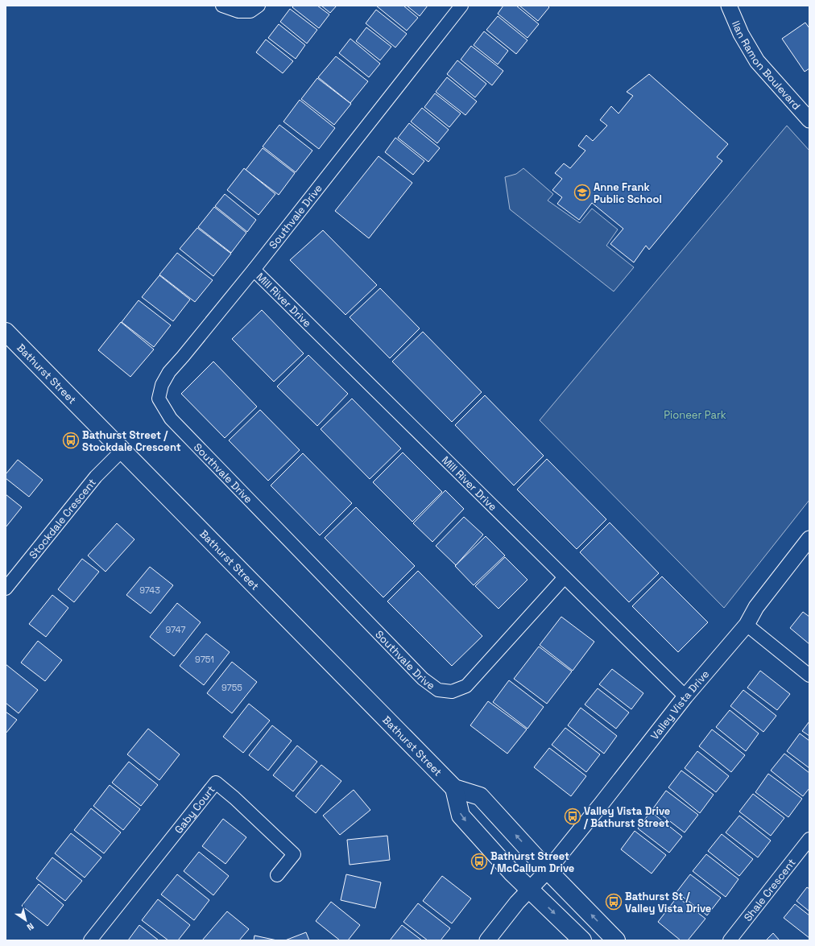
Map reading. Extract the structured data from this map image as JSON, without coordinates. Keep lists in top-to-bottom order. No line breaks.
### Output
{"streets":{"main road":["Bathurst Street"],"street":["Ilan Ramon Boulevard","Southvale Drive","Mill River Drive","Stockdale Crescent","Valley Vista Drive","Gaby Court","Shale Crescent"]},"crossings":[["Southvale Drive","Mill River Drive"],["Mill River Drive","Valley Vista Drive"],["Bathurst Street","Stockdale Crescent"],["Bathurst Street","Valley Vista Drive"]],"parks":["Pioneer Park"],"places":{"school or university":["Anne Frank Public School"],"bus stop":["Bathurst Street / Stockdale Crescent","Valley Vista Drive / Bathurst Street","Bathurst Street / McCallum Drive","Bathurst St / Valley Vista Drive"]},"house_numbers":["9743","9747","9751","9755"],"north":"bottom right"}
